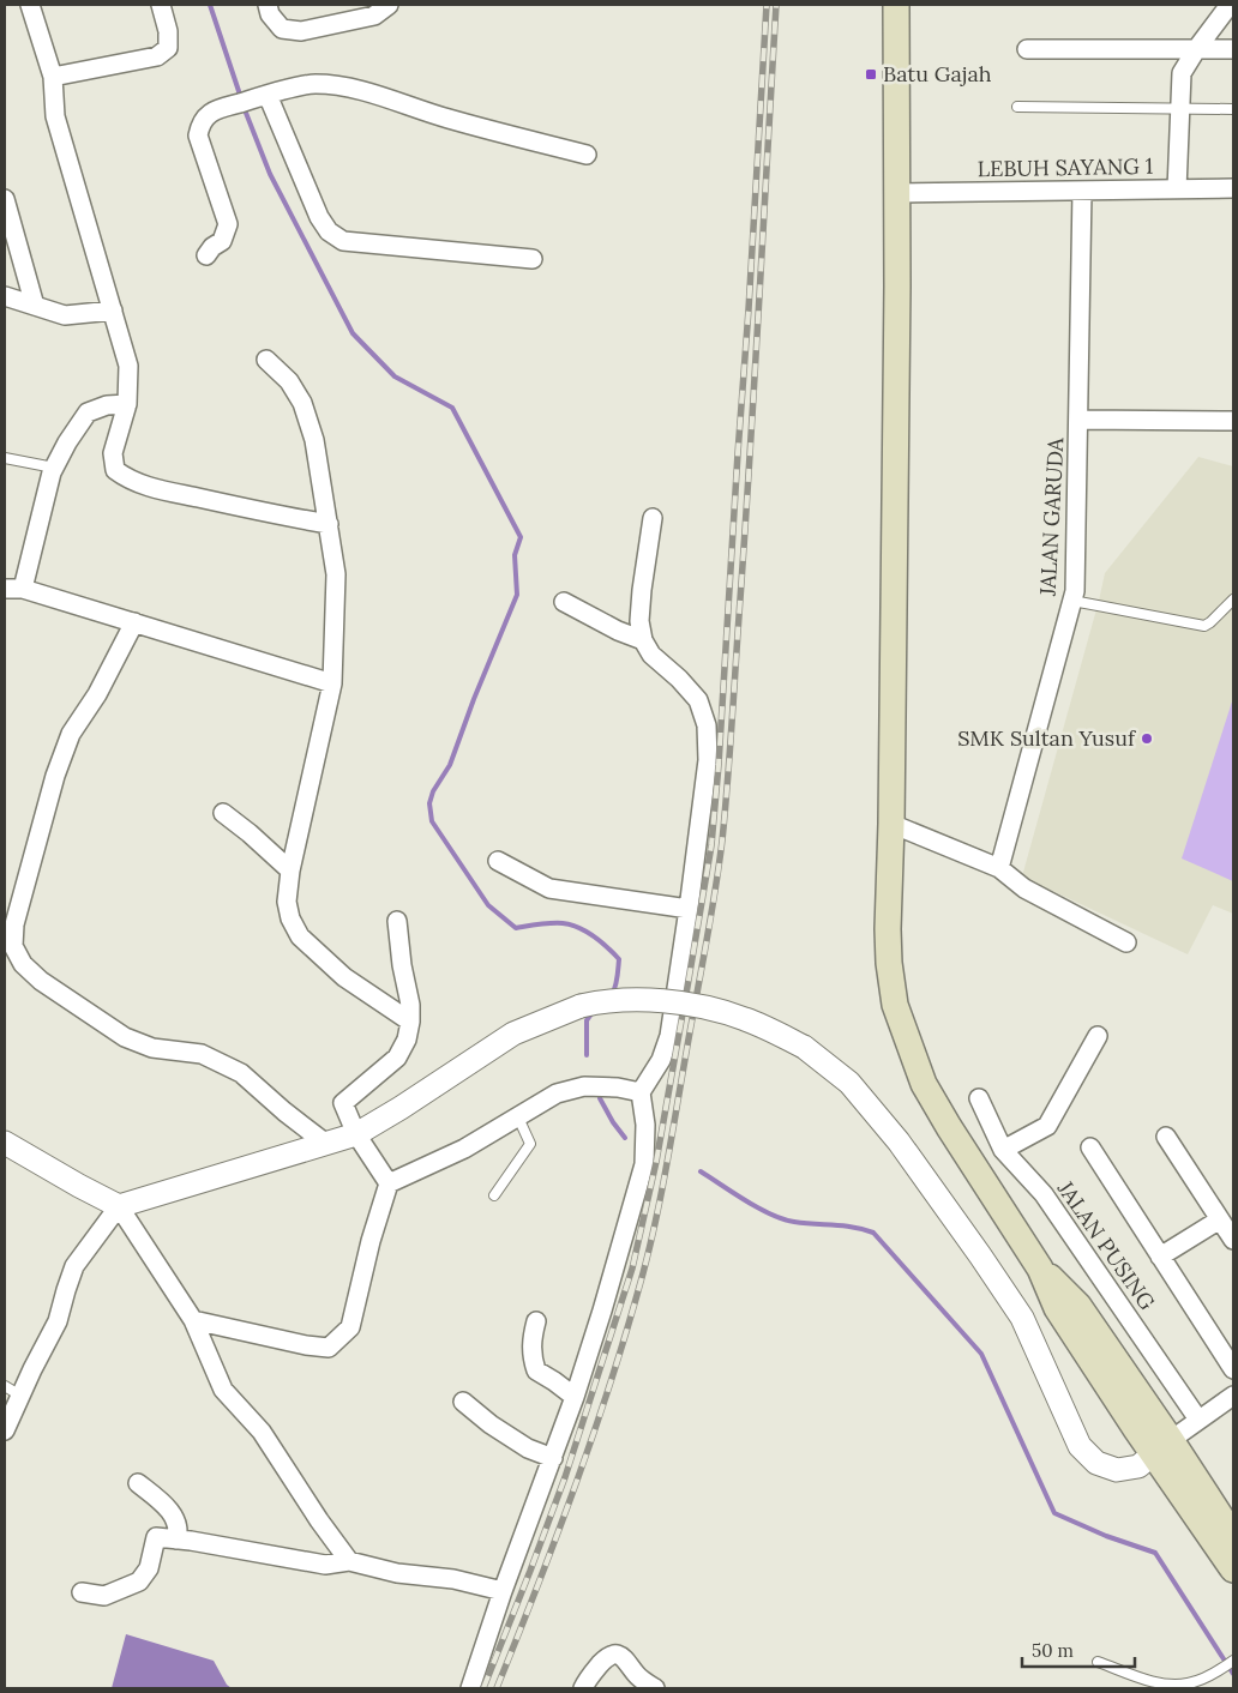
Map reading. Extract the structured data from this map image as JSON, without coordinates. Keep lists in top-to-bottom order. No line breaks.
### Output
{"streets":{"street":["LEBUH SAYANG 1","JALAN GARUDA","JALAN PUSING"]},"places":{"transit":["Batu Gajah"],"other":["SMK Sultan Yusuf"]},"scale_bar":"50 m"}
